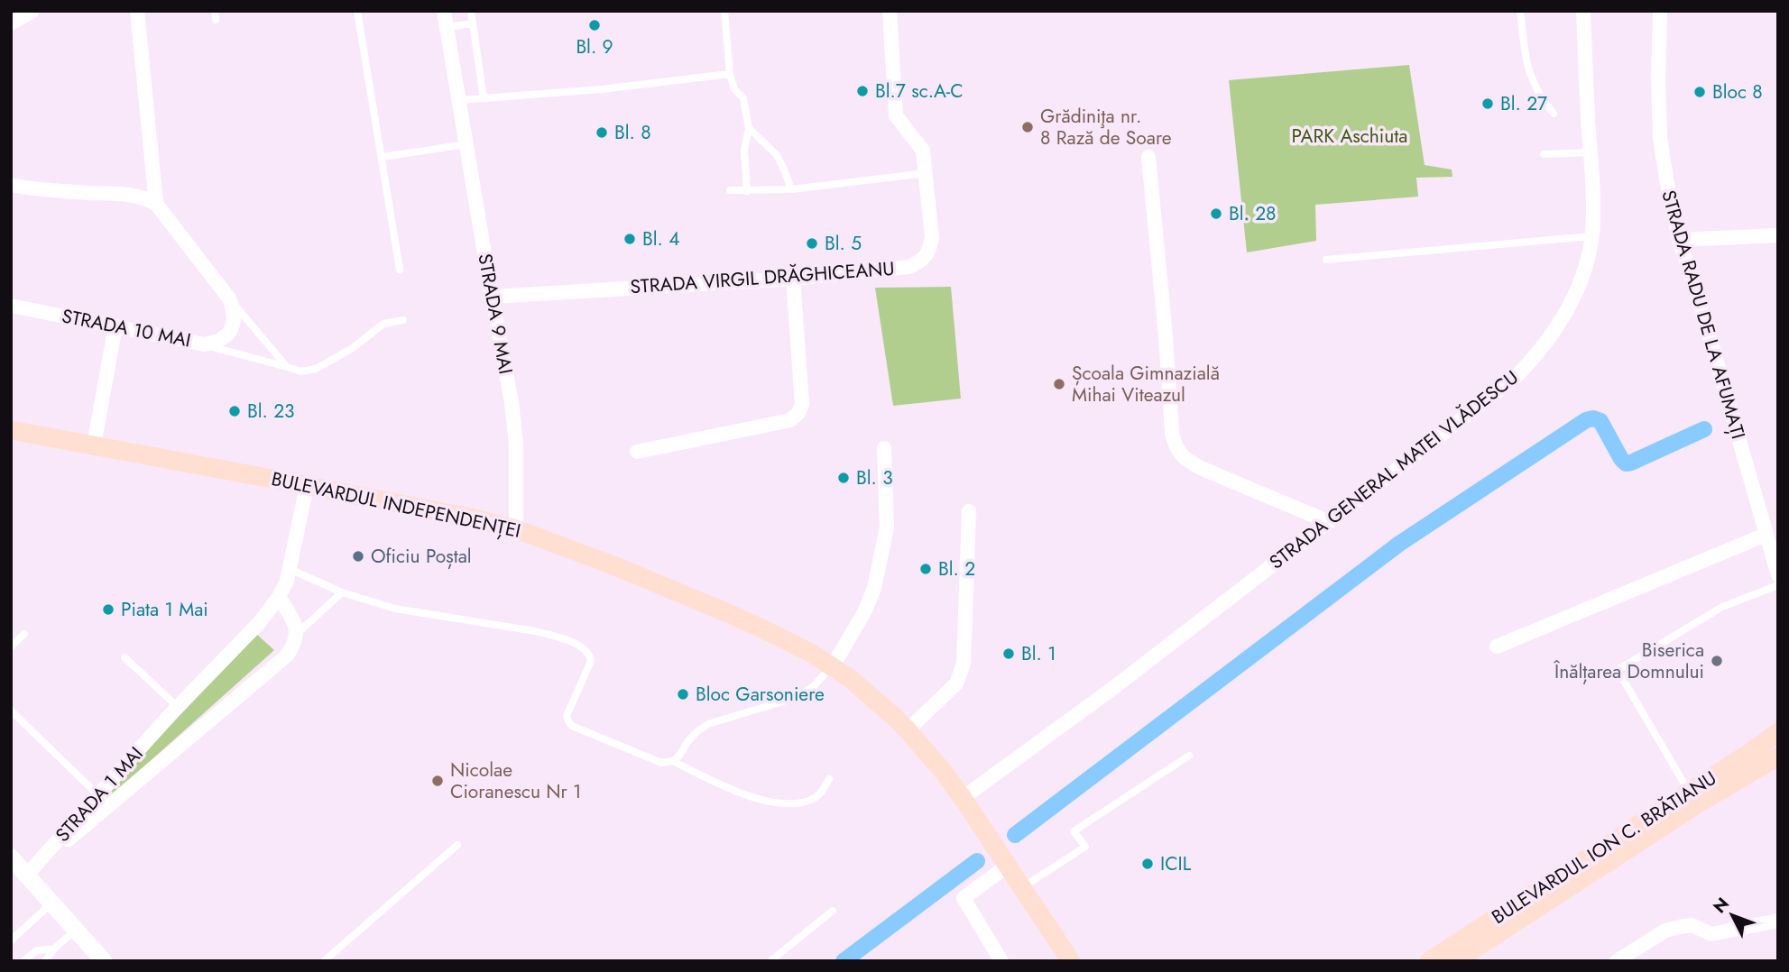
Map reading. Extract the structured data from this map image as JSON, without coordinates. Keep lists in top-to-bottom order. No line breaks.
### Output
{"streets":{"main road":["BULEVARDUL INDEPENDENȚEI","BULEVARDUL ION C. BRĂTIANU"],"street":["STRADA VIRGIL DRĂGHICEANU","STRADA 9 MAI","STRADA RADU DE LA AFUMAȚI","STRADA 10 MAI","STRADA GENERAL MATEI VLĂDESCU","STRADA 1 MAI"]},"crossings":[["STRADA VIRGIL DRĂGHICEANU","STRADA 9 MAI"],["STRADA 9 MAI","BULEVARDUL INDEPENDENȚEI"],["STRADA GENERAL MATEI VLĂDESCU","BULEVARDUL INDEPENDENȚEI"],["BULEVARDUL INDEPENDENȚEI","STRADA 1 MAI"]],"parks":["PARK Aschiuta"],"places":["Bl. 9","Bl.7 sc.A-C","Bloc 8","Bl. 27","Grădiniţa nr. 8 Rază de Soare","Bl. 8","Bl. 28","Bl. 4","Bl. 5","Școala Gimnazială Mihai Viteazul","Bl. 23","Bl. 3","Oficiu Poștal","Bl. 2","Piata 1 Mai","Bl. 1","Biserica Înălțarea Domnului","Bloc Garsoniere","Nicolae Cioranescu Nr 1","ICIL"],"north":"top left"}
